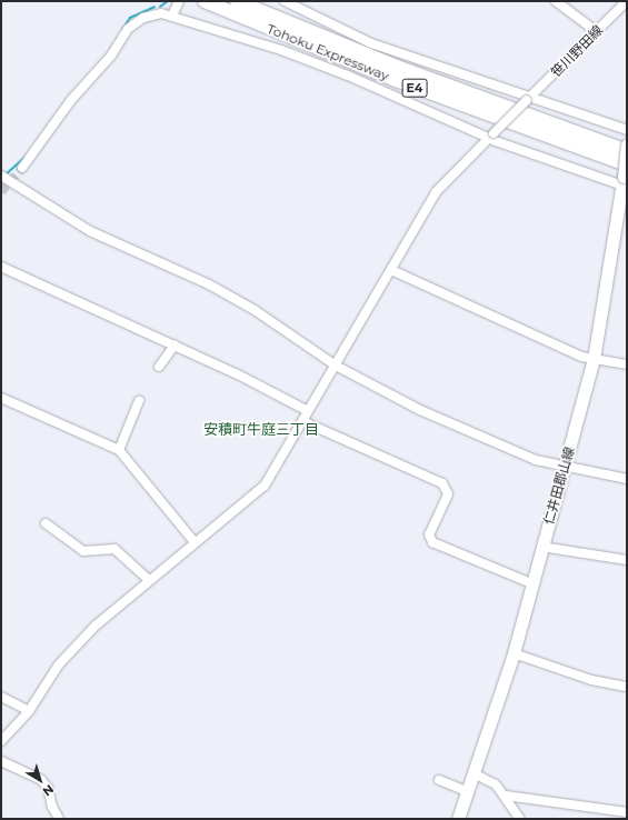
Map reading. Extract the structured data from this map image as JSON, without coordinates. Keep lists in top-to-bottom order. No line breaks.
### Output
{"streets":{"highway":["Tohoku Expressway","E4"],"main road":["仁井田郡山線"],"street":["笹川野田線"]},"crossings":[["Tohoku Expressway","仁井田郡山線"]],"districts":["安積町牛庭三丁目"],"north":"bottom right"}
